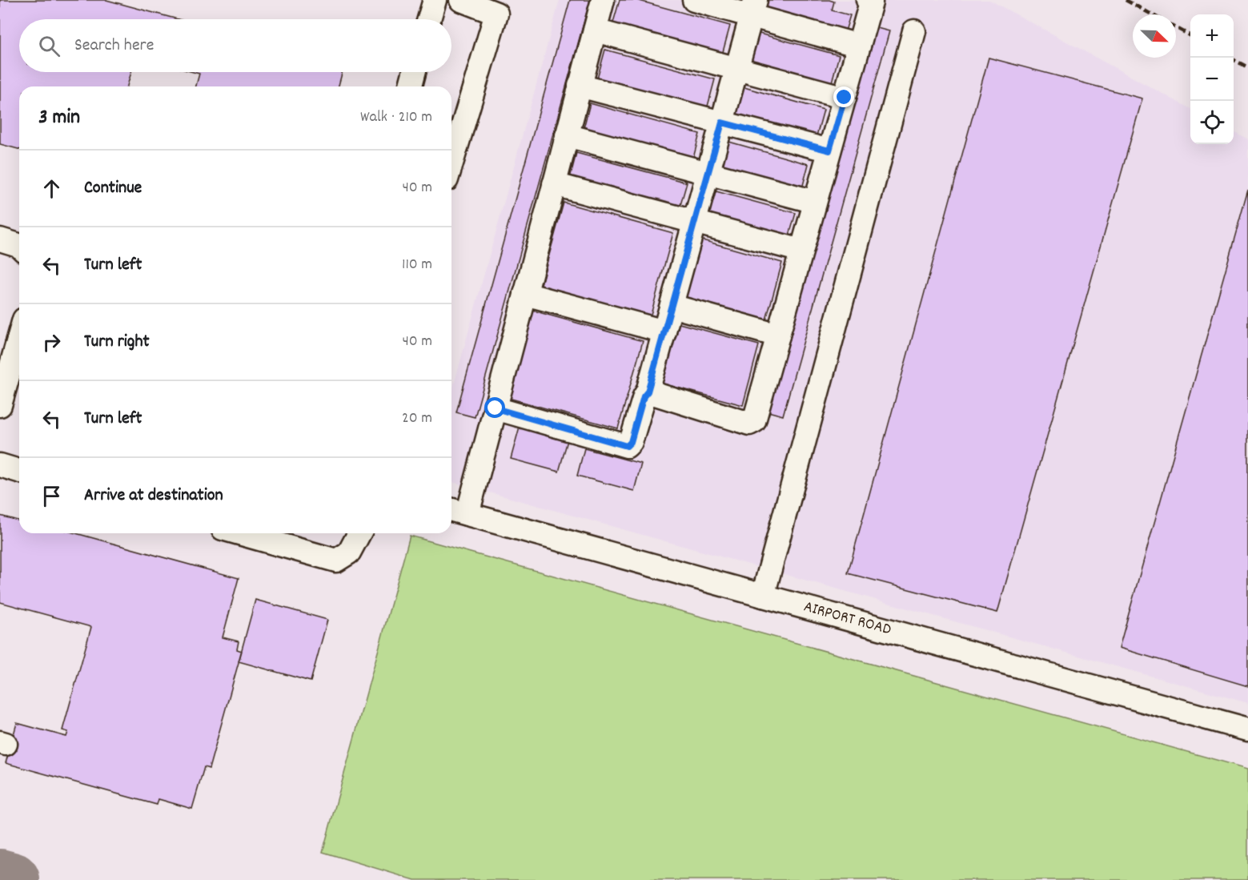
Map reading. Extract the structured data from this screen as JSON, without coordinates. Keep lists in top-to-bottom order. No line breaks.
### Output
{"streets":{"street":["AIRPORT ROAD"]},"north":"bottom right","page":{"map_buttons":["+","−"],"search":"Search here","heading":["3 min","Walk · 210 m"],"list":[["Continue","40 m"],["Turn left","110 m"],["Turn right","40 m"],["Turn left","20 m"],"Arrive at destination"]}}
